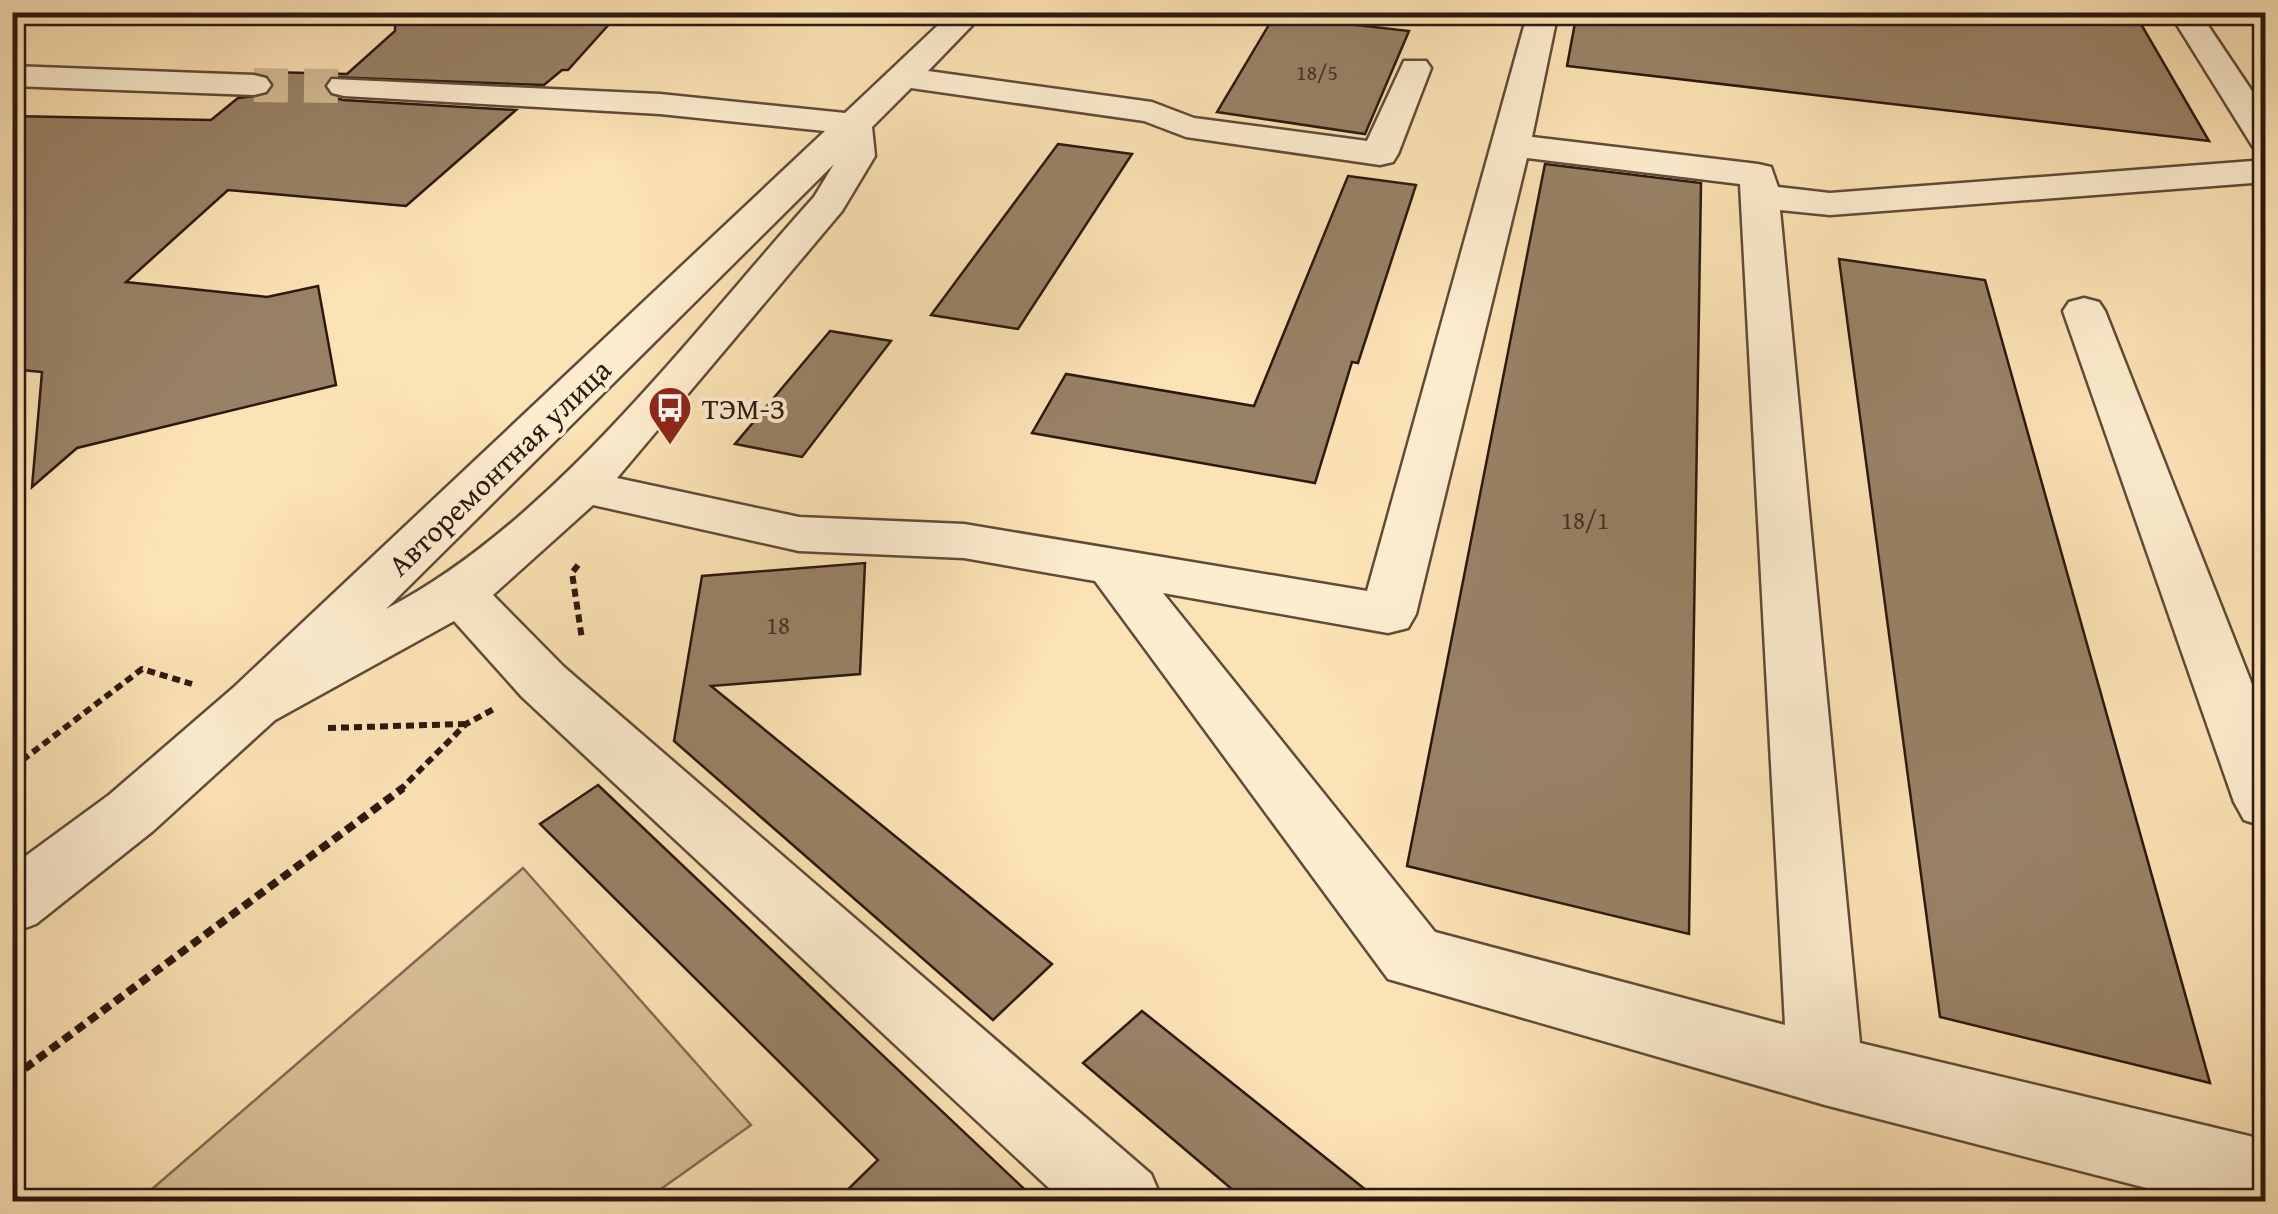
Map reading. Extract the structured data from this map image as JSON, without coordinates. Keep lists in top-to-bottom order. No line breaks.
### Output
{"streets":{"street":["Авторемонтная улица"]},"places":{"bus stop":["ТЭМ-З"]},"house_numbers":["18/5","18/1","18"]}
